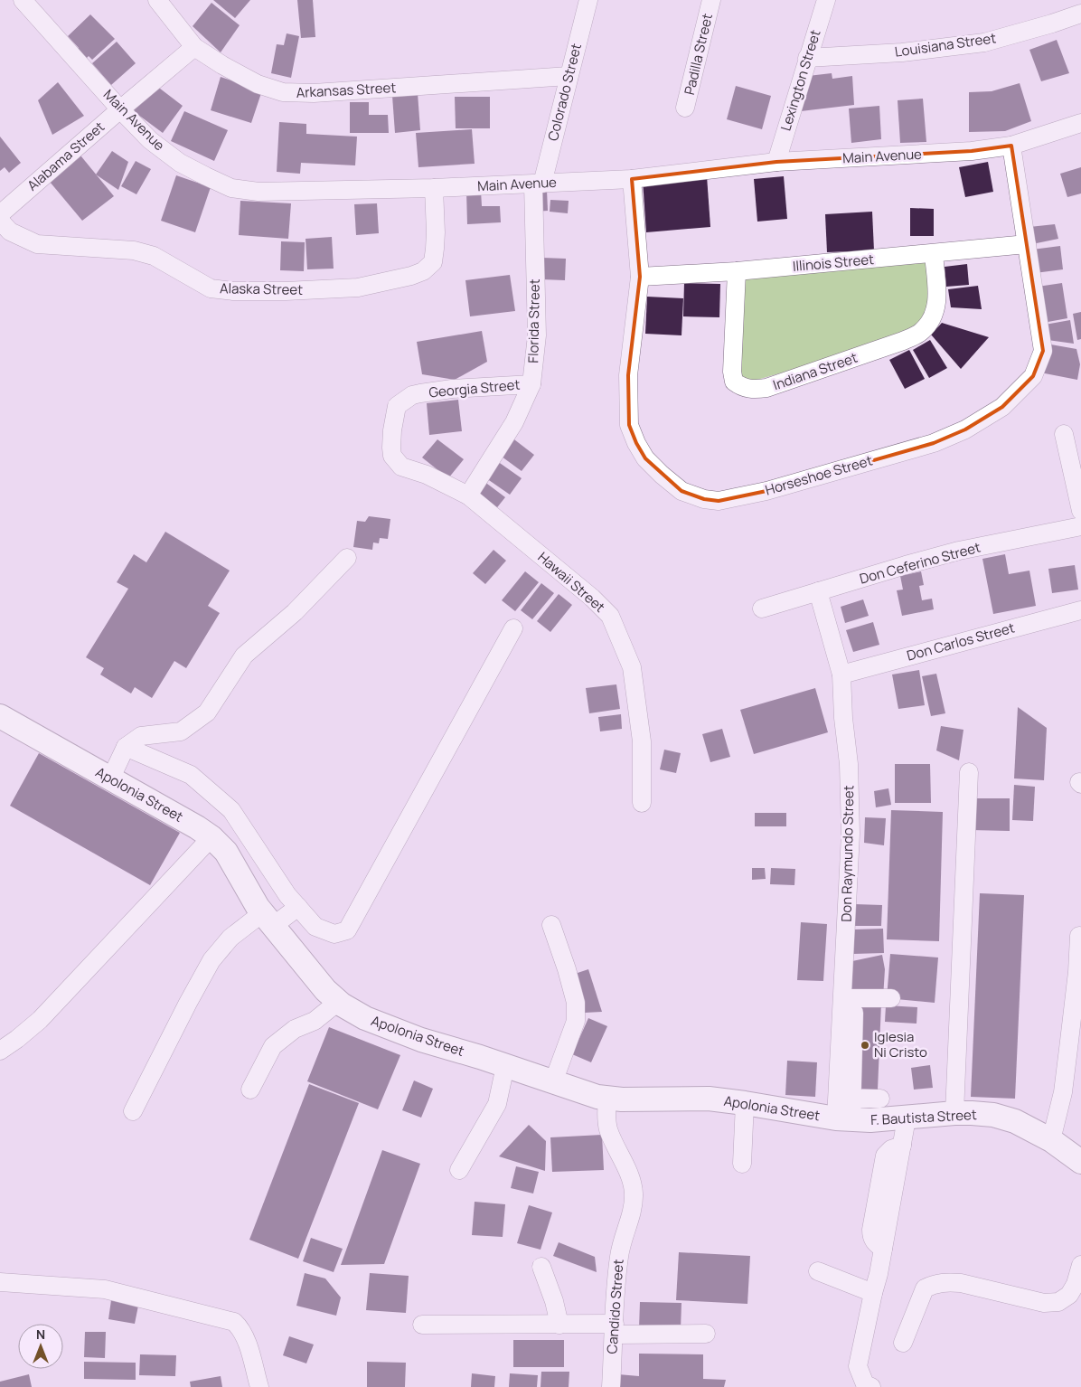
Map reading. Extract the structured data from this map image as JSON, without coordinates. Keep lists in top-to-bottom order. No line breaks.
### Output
{"streets":{"main road":["Apolonia Street","F. Bautista Street"],"street":["Louisiana Street","Padilla Street","Lexington Street","Arkansas Street","Colorado Street","Main Avenue","Alabama Street","Illinois Street","Alaska Street","Florida Street","Indiana Street","Georgia Street","Horseshoe Street","Don Ceferino Street","Hawaii Street","Don Carlos Street","Don Raymundo Street","Candido Street"]},"crossings":[["Louisiana Street","Lexington Street"],["Lexington Street","Main Avenue"],["Arkansas Street","Colorado Street"],["Arkansas Street","Alabama Street"],["Colorado Street","Main Avenue"],["Colorado Street","Florida Street"],["Main Avenue","Alabama Street"],["Main Avenue","Alaska Street"],["Main Avenue","Florida Street"],["Main Avenue","Horseshoe Street"],["Illinois Street","Indiana Street"],["Illinois Street","Horseshoe Street"],["Florida Street","Georgia Street"],["Florida Street","Hawaii Street"],["Georgia Street","Hawaii Street"],["Don Ceferino Street","Don Raymundo Street"],["Don Carlos Street","Don Raymundo Street"],["Apolonia Street","Don Raymundo Street"],["Apolonia Street","F. Bautista Street"],["Apolonia Street","Candido Street"],["Don Raymundo Street","F. Bautista Street"]],"places":["Iglesia Ni Cristo"],"north":"top"}
